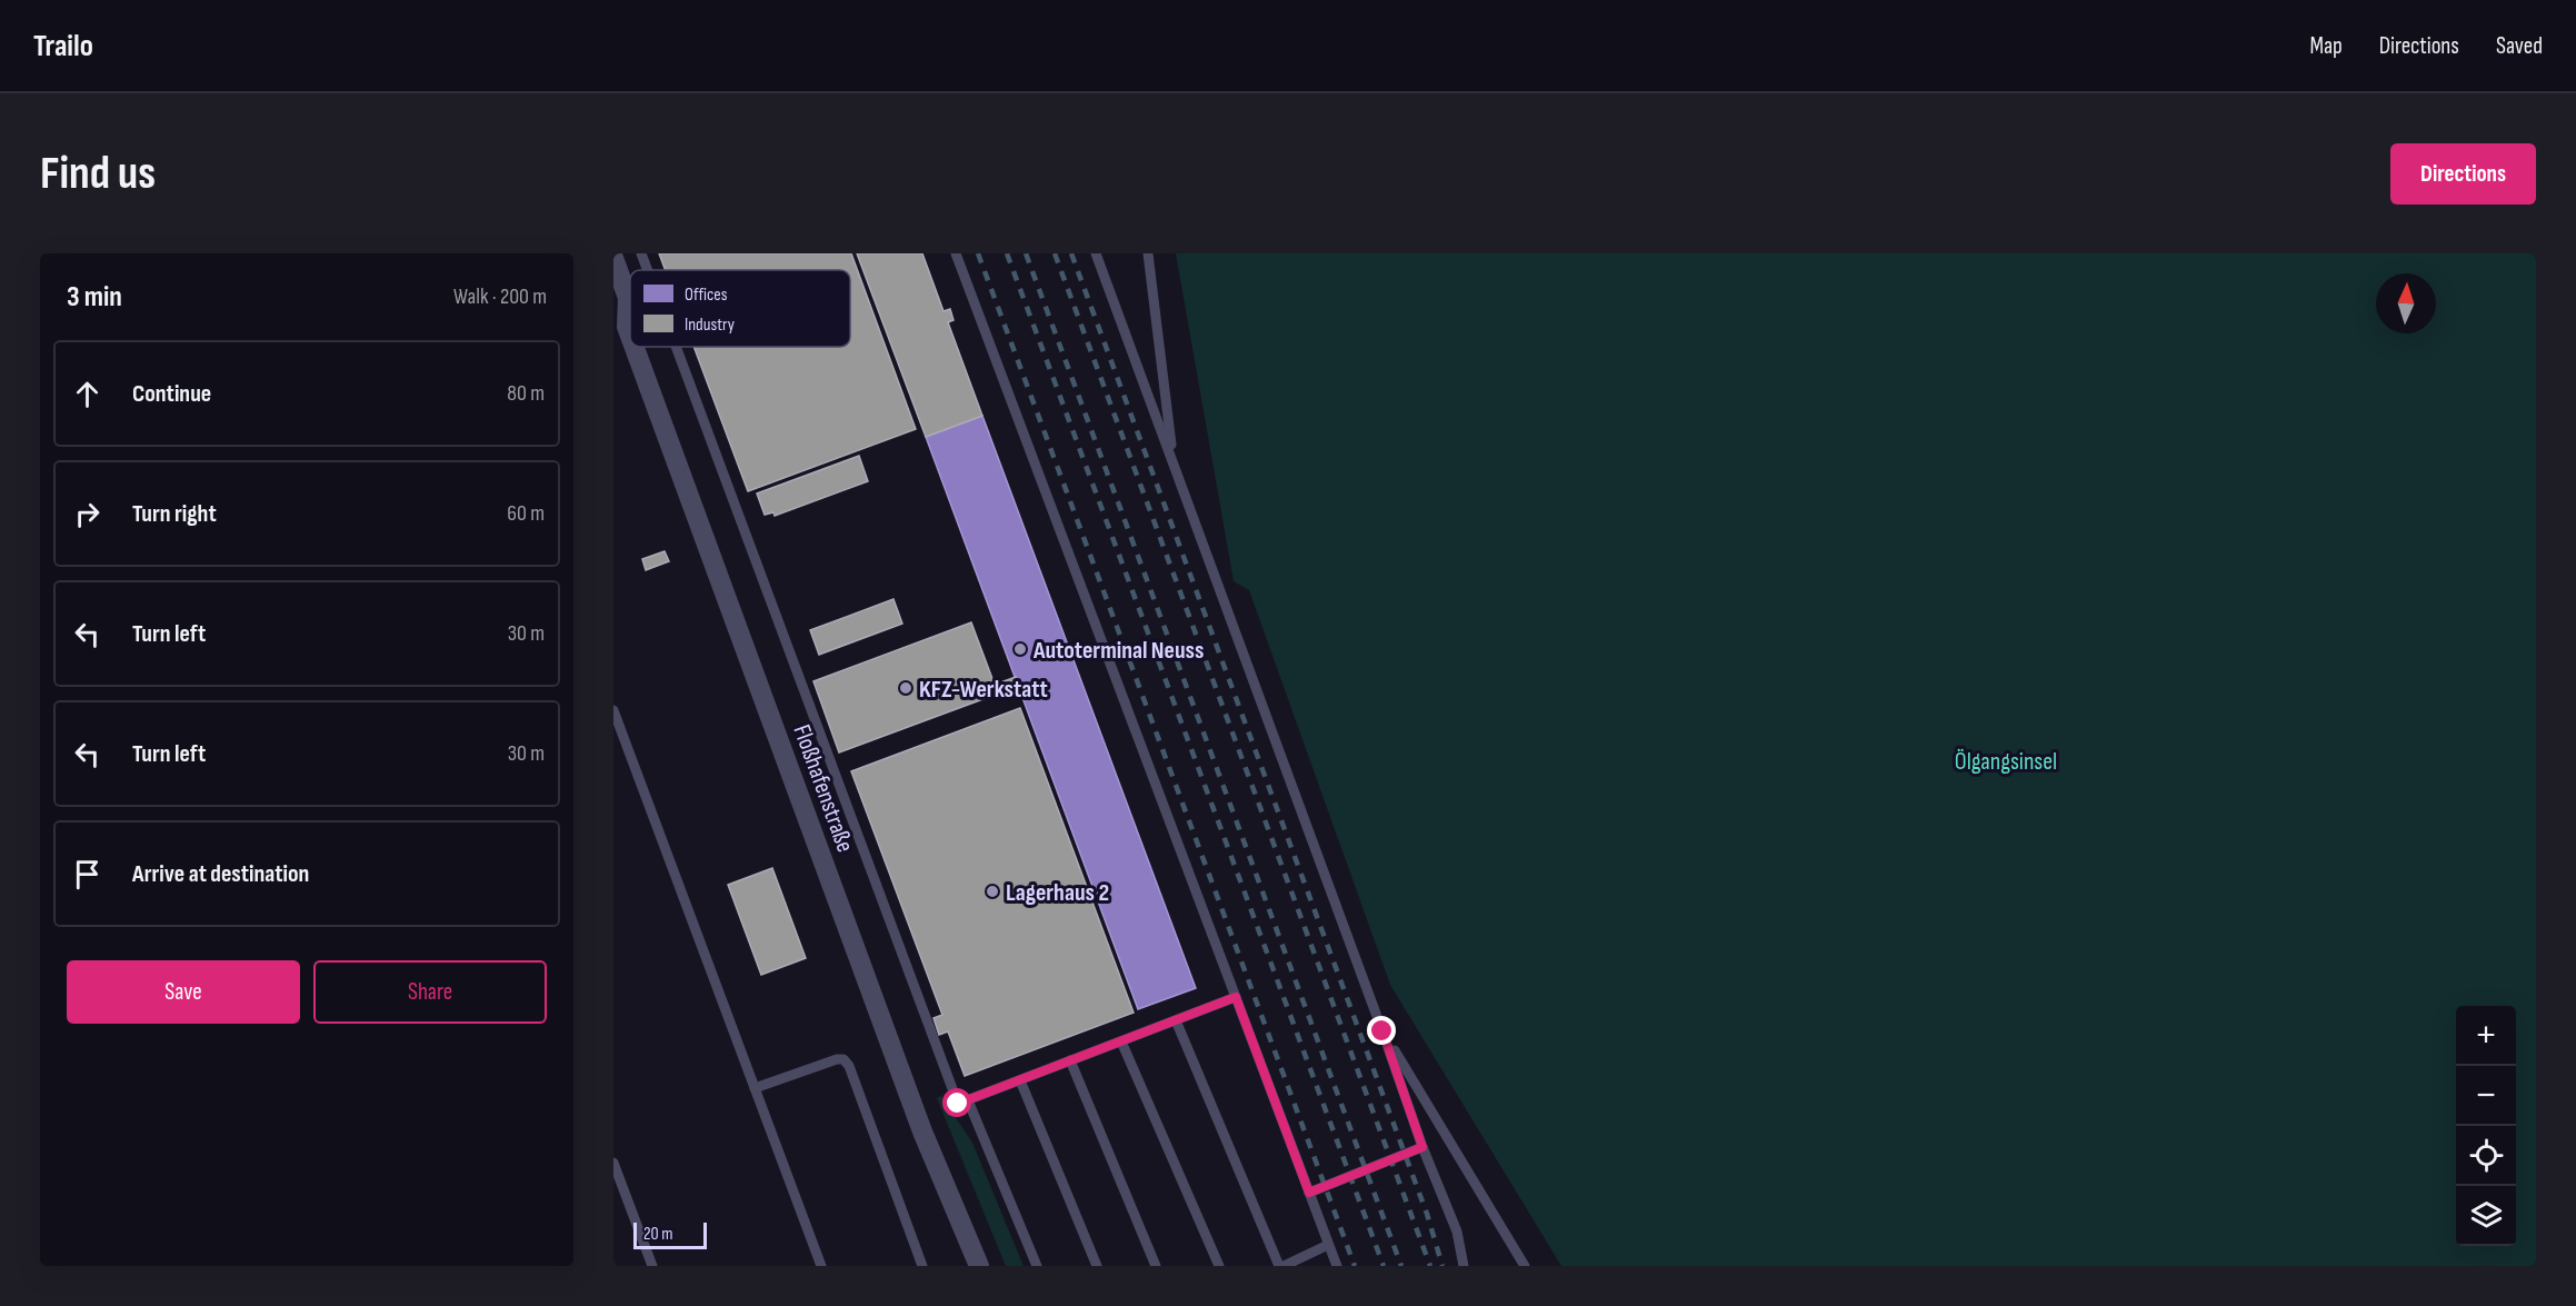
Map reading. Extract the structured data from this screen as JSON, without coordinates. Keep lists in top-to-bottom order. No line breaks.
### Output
{"streets":{"street":["Floßhafenstraße"]},"parks":["Ölgangsinsel"],"places":["Autoterminal Neuss","KFZ-Werkstatt","Lagerhaus 2"],"legend":["Offices","Industry"],"scale_bar":"20 m","north":"top","page":{"header":"Trailo","nav":["Map","Directions","Saved"],"buttons":["Directions",["Save","Share"]],"title":"Find us","heading":["3 min","Walk · 200 m"],"list":[["Continue","80 m"],["Turn right","60 m"],["Turn left","30 m"],["Turn left","30 m"],"Arrive at destination"],"map_buttons":["+","−"],"scale":"20 m"}}
